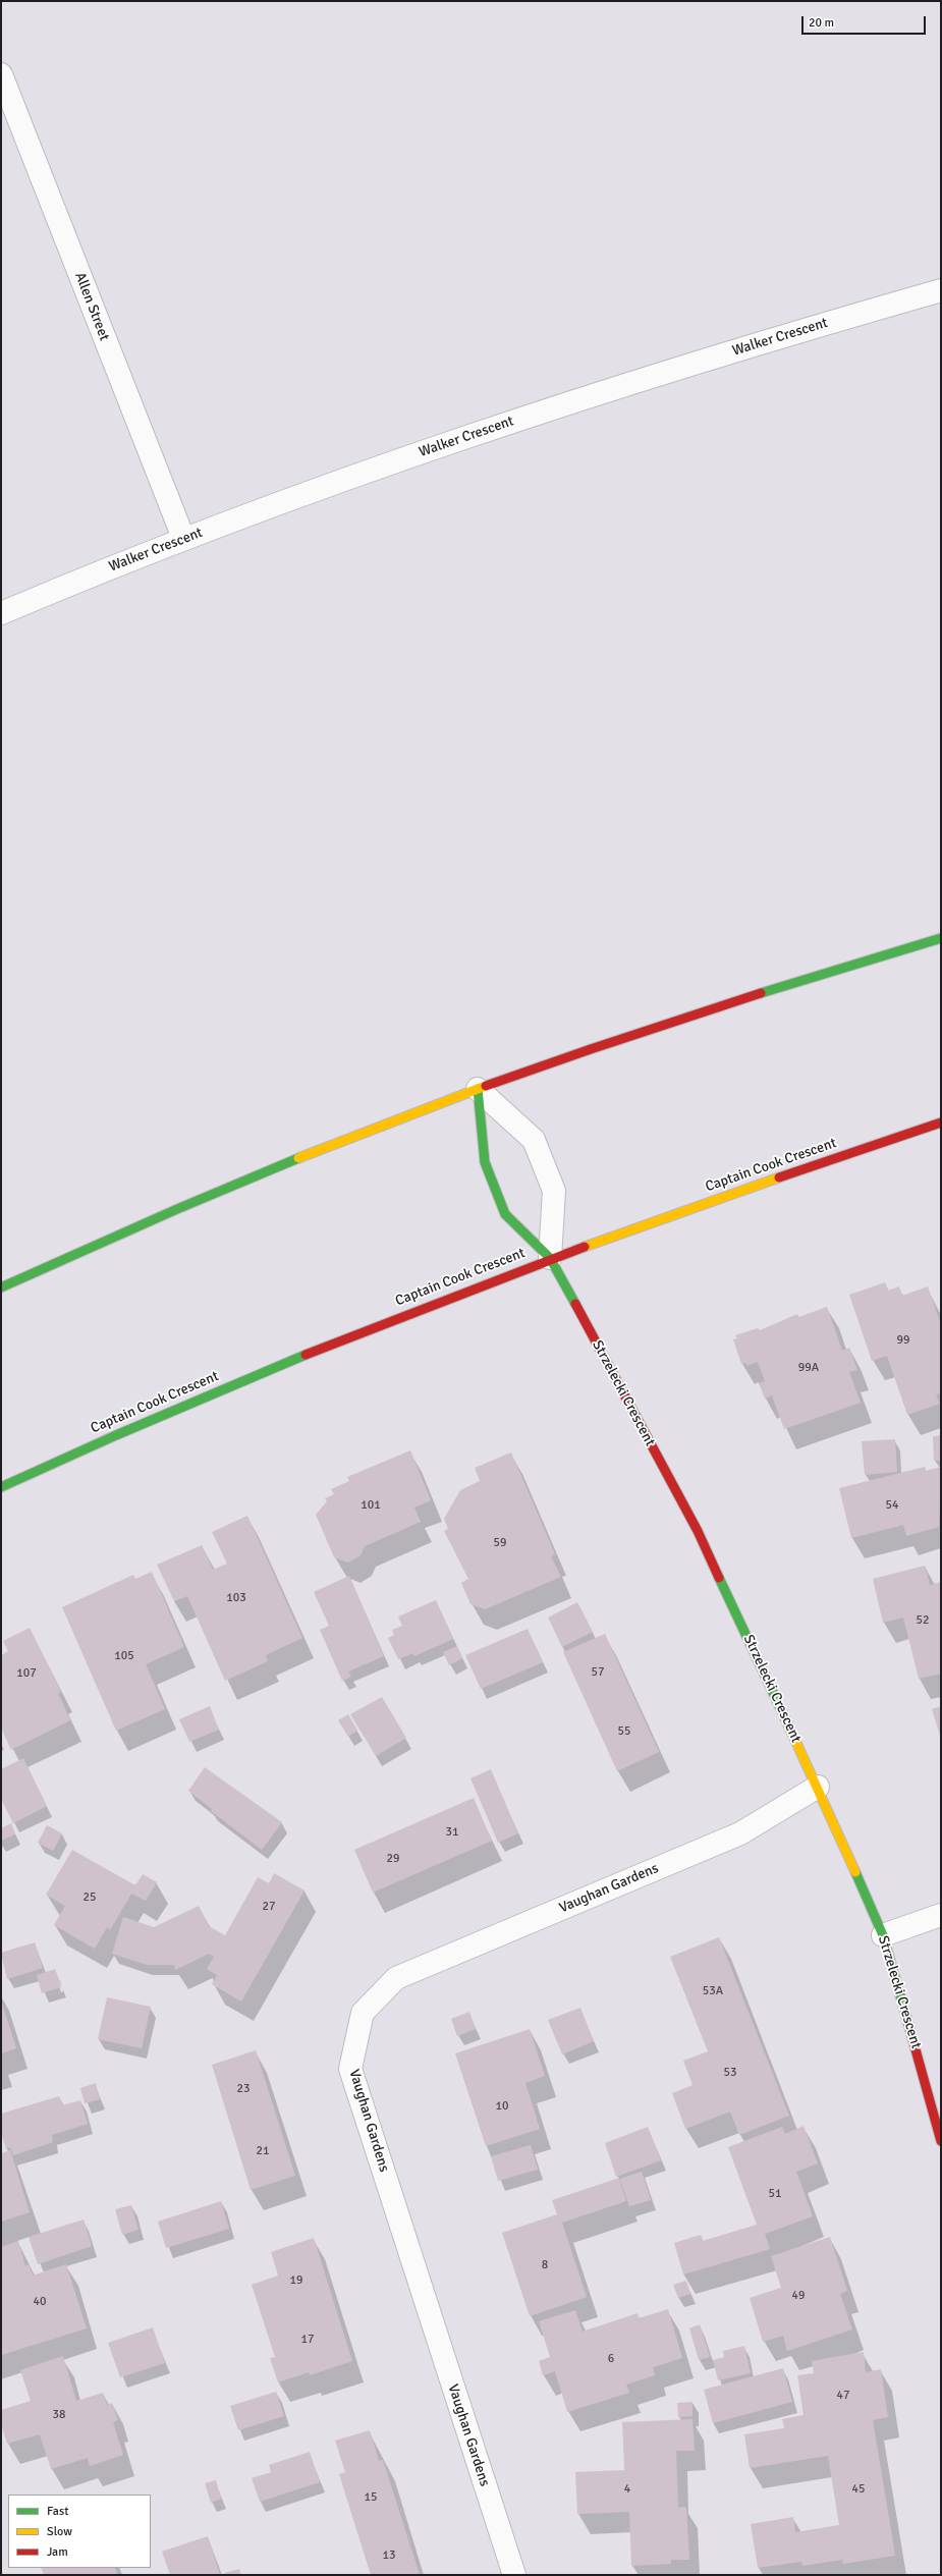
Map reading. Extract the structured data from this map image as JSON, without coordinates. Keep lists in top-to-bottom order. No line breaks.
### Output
{"streets":{"main road":["Captain Cook Crescent","Strzelecki Crescent"],"street":["Allen Street","Walker Crescent","Vaughan Gardens"]},"crossings":[["Allen Street","Walker Crescent"],["Captain Cook Crescent","Strzelecki Crescent"],["Strzelecki Crescent","Vaughan Gardens"]],"house_numbers":["99","99A","101","54","59","103","52","105","57","107","55","31","29","25","27","53A","53","23","10","21","51","8","19","49","40","17","6","47","38","4","45","15","13"],"legend":["Fast","Slow","Jam"],"scale_bar":"20 m"}
